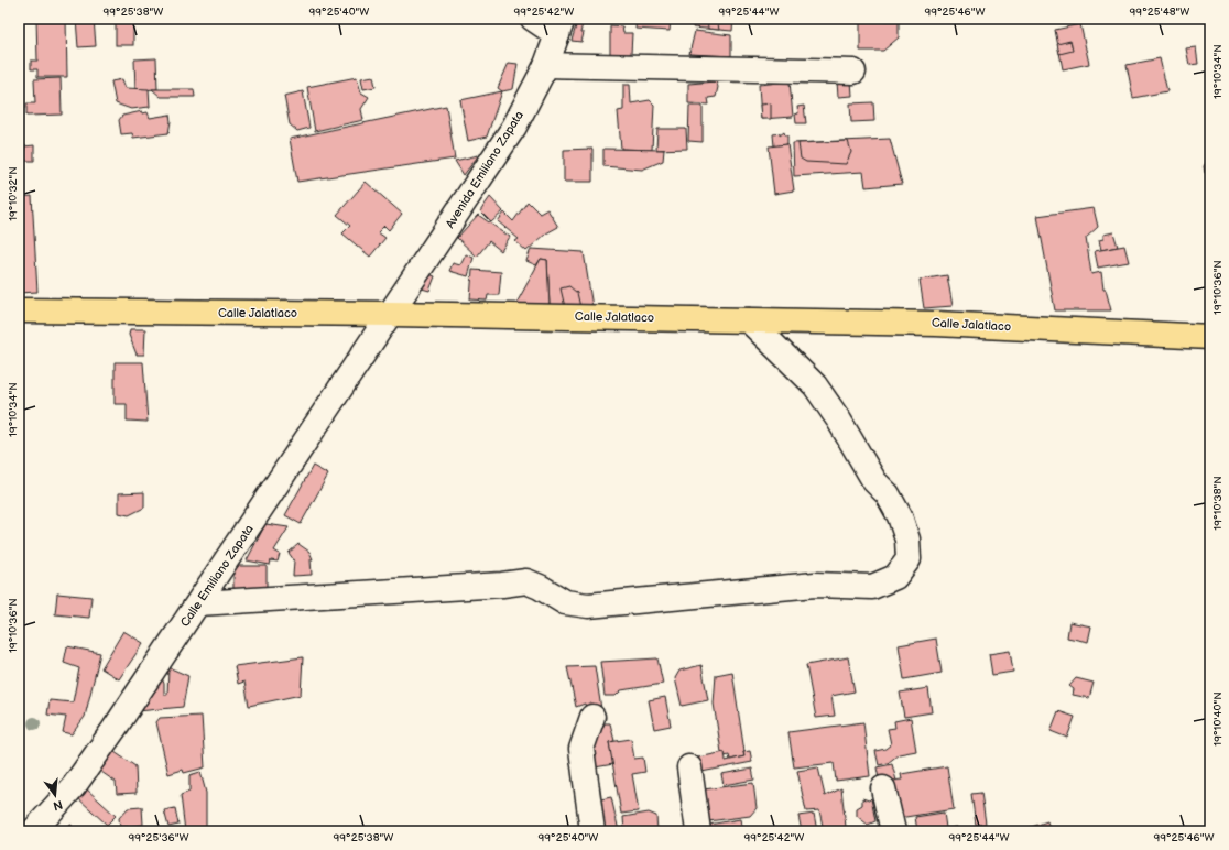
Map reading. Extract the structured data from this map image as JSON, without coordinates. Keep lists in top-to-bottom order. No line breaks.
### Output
{"streets":{"main road":["Calle Jalatlaco"],"street":["Avenida Emiliano Zapata","Calle Emiliano Zapata"]},"crossings":[["Avenida Emiliano Zapata","Calle Jalatlaco"],["Avenida Emiliano Zapata","Calle Emiliano Zapata"],["Calle Jalatlaco","Calle Emiliano Zapata"]],"north":"bottom","coordinates":["99°25'38\"W","99°25'40\"W","99°25'42\"W","99°25'44\"W","99°25'46\"W","99°25'48\"W","19°10'34\"N","19°10'32\"N","19°10'36\"N","19°10'38\"N","19°10'40\"N","99°25'36\"W"]}
